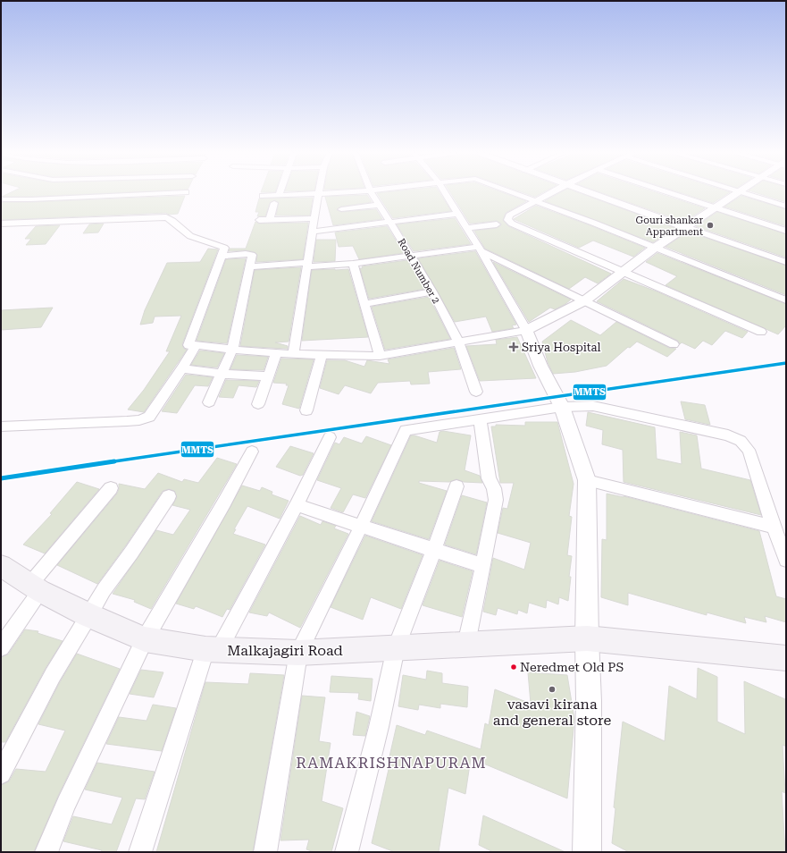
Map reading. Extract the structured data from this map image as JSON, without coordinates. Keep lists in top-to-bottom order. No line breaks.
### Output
{"streets":{"main road":["Malkajagiri Road"],"street":["Road Number 2"]},"districts":["RAMAKRISHNAPURAM"],"places":{"other":["Gouri shankar Appartment","Neredmet Old PS","vasavi kirana and general store"],"health":["Sriya Hospital"]},"lines":["transit line MMTS"]}
